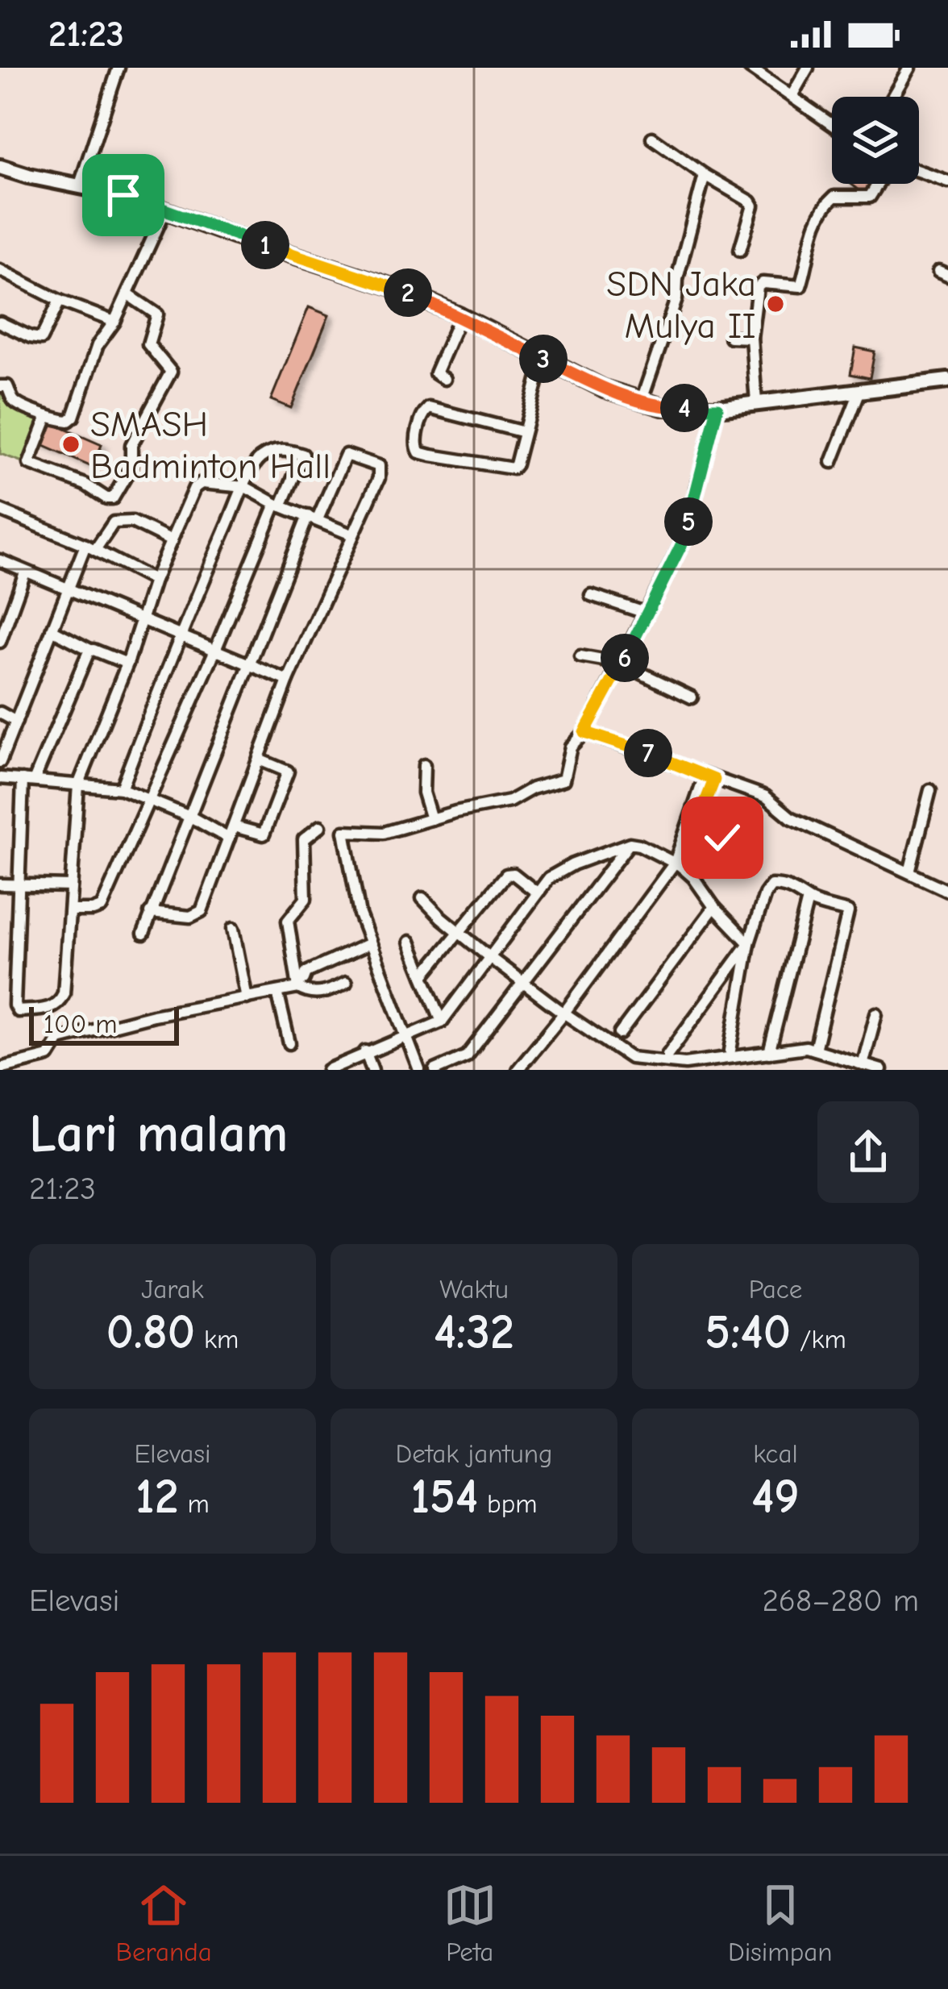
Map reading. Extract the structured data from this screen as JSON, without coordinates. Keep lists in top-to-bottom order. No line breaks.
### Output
{"places":["SDN Jaka Mulya II","SMASH Badminton Hall"],"scale_bar":"100 m","page":{"status":"21:23","pins":["1","2","3","4","5","6","7"],"scale":"100 m","heading":["Lari malam","21:23"],"stats":[["Jarak","0.80 km"],["Waktu","4:32"],["Pace","5:40 /km"],["Elevasi","12 m"],["Detak jantung","154 bpm"],["kcal","49"]],"chart":["Elevasi","268–280 m"],"tabs":["Beranda","Peta","Disimpan"]}}
